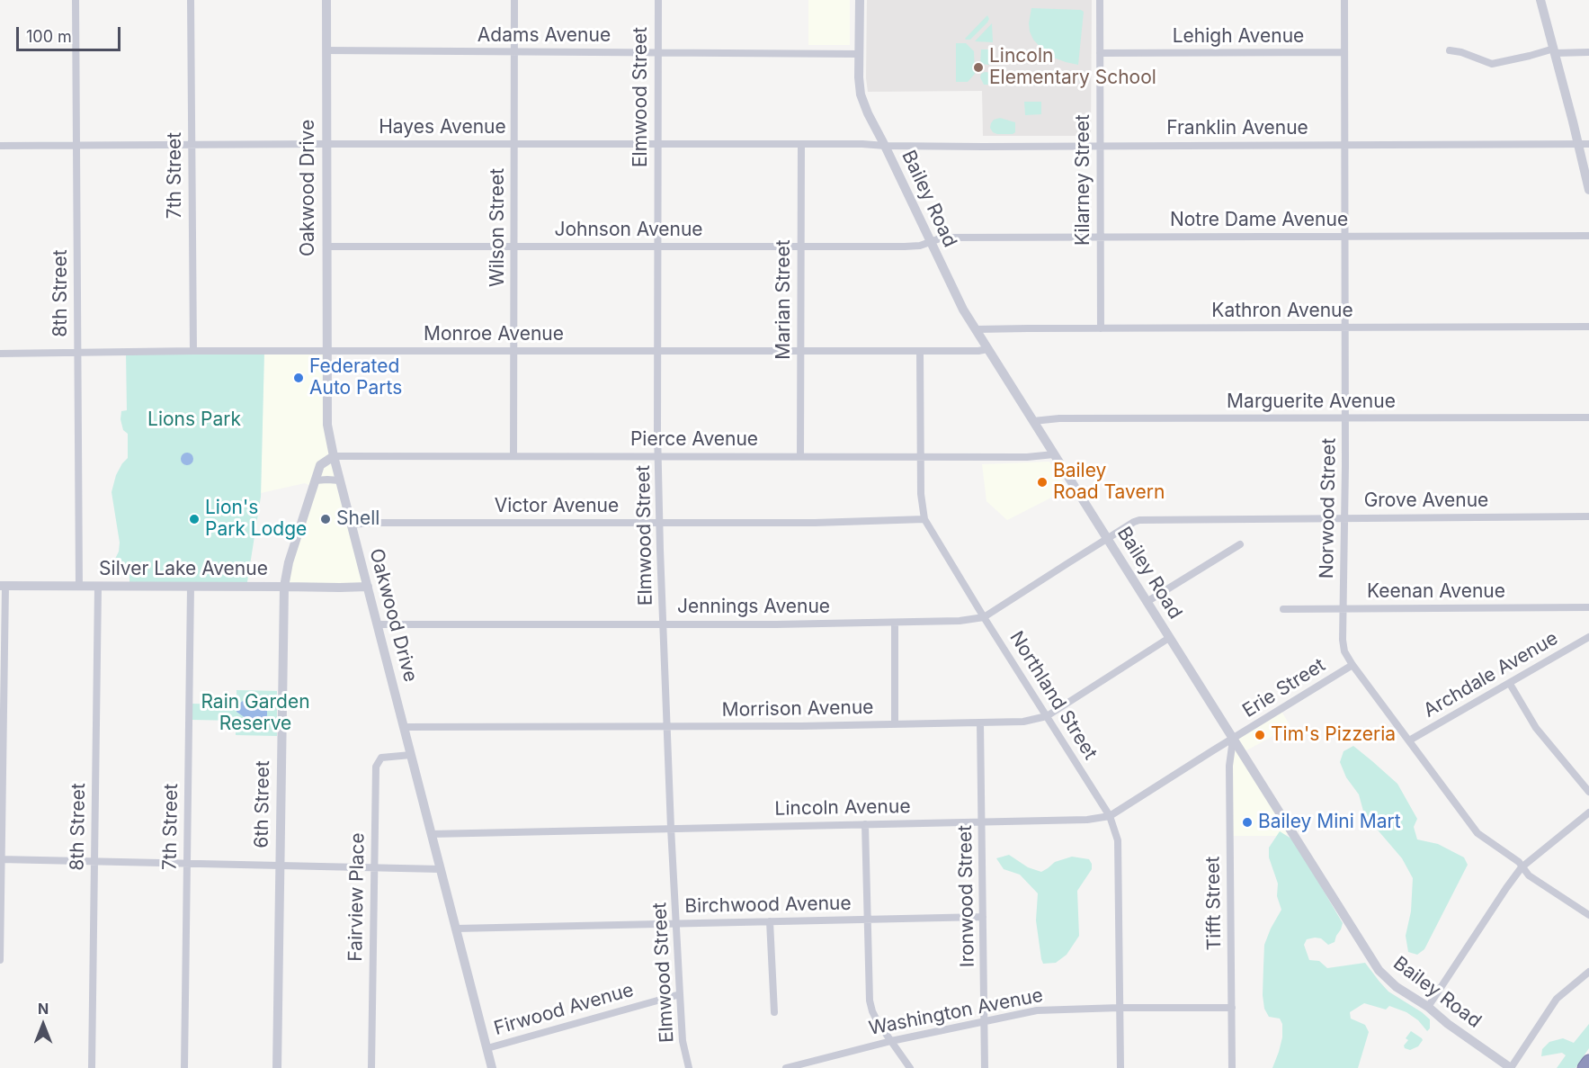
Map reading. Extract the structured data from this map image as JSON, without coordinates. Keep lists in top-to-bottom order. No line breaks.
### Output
{"streets":{"street":["Adams Avenue","Lehigh Avenue","Elmwood Street","Hayes Avenue","Franklin Avenue","7th Street","Kilarney Street","Oakwood Drive","Bailey Road","Notre Dame Avenue","Wilson Street","Johnson Avenue","8th Street","Marian Street","Kathron Avenue","Monroe Avenue","Marguerite Avenue","Pierce Avenue","Grove Avenue","Victor Avenue","Norwood Street","Silver Lake Avenue","Keenan Avenue","Jennings Avenue","Archdale Avenue","Erie Street","Northland Street","Morrison Avenue","6th Street","Lincoln Avenue","Ironwood Street","Fairview Place","Tifft Street","Birchwood Avenue","Firwood Avenue","Washington Avenue"]},"crossings":[["Adams Avenue","Elmwood Street"],["Adams Avenue","Oakwood Drive"],["Adams Avenue","Bailey Road"],["Adams Avenue","Wilson Street"],["Lehigh Avenue","Kilarney Street"],["Lehigh Avenue","Norwood Street"],["Elmwood Street","Hayes Avenue"],["Elmwood Street","Johnson Avenue"],["Elmwood Street","Monroe Avenue"],["Elmwood Street","Pierce Avenue"],["Elmwood Street","Victor Avenue"],["Elmwood Street","Jennings Avenue"],["Elmwood Street","Morrison Avenue"],["Elmwood Street","Lincoln Avenue"],["Elmwood Street","Birchwood Avenue"],["Elmwood Street","Firwood Avenue"],["Hayes Avenue","Franklin Avenue"],["Hayes Avenue","7th Street"],["Hayes Avenue","Oakwood Drive"],["Hayes Avenue","Bailey Road"],["Hayes Avenue","Wilson Street"],["Hayes Avenue","8th Street"],["Hayes Avenue","Marian Street"],["Franklin Avenue","Kilarney Street"],["Franklin Avenue","Bailey Road"],["Franklin Avenue","Norwood Street"],["7th Street","Monroe Avenue"],["7th Street","Silver Lake Avenue"],["Kilarney Street","Notre Dame Avenue"],["Kilarney Street","Kathron Avenue"],["Oakwood Drive","Johnson Avenue"],["Oakwood Drive","Monroe Avenue"],["Oakwood Drive","Pierce Avenue"],["Oakwood Drive","Victor Avenue"],["Oakwood Drive","Silver Lake Avenue"],["Oakwood Drive","Jennings Avenue"],["Oakwood Drive","Morrison Avenue"],["Oakwood Drive","6th Street"],["Oakwood Drive","Lincoln Avenue"],["Oakwood Drive","Fairview Place"],["Oakwood Drive","Birchwood Avenue"],["Oakwood Drive","Firwood Avenue"],["Bailey Road","Notre Dame Avenue"],["Bailey Road","Johnson Avenue"],["Bailey Road","Kathron Avenue"],["Bailey Road","Monroe Avenue"],["Bailey Road","Marguerite Avenue"],["Bailey Road","Pierce Avenue"],["Bailey Road","Grove Avenue"],["Bailey Road","Jennings Avenue"],["Bailey Road","Erie Street"],["Bailey Road","Morrison Avenue"],["Bailey Road","Lincoln Avenue"],["Bailey Road","Tifft Street"],["Notre Dame Avenue","Johnson Avenue"],["Notre Dame Avenue","Norwood Street"],["Wilson Street","Johnson Avenue"],["Wilson Street","Monroe Avenue"],["Wilson Street","Pierce Avenue"],["Johnson Avenue","Marian Street"],["8th Street","Monroe Avenue"],["8th Street","Silver Lake Avenue"],["Marian Street","Monroe Avenue"],["Marian Street","Pierce Avenue"],["Kathron Avenue","Norwood Street"],["Monroe Avenue","Northland Street"],["Marguerite Avenue","Norwood Street"],["Pierce Avenue","Northland Street"],["Pierce Avenue","6th Street"],["Grove Avenue","Norwood Street"],["Grove Avenue","Jennings Avenue"],["Victor Avenue","Northland Street"],["Norwood Street","Keenan Avenue"],["Norwood Street","Archdale Avenue"],["Norwood Street","Erie Street"],["Silver Lake Avenue","6th Street"],["Jennings Avenue","Northland Street"],["Erie Street","Lincoln Avenue"],["Erie Street","Tifft Street"],["Northland Street","Morrison Avenue"],["Northland Street","Lincoln Avenue"],["Northland Street","Washington Avenue"],["Morrison Avenue","Ironwood Street"],["Lincoln Avenue","Ironwood Street"],["Lincoln Avenue","Tifft Street"],["Ironwood Street","Birchwood Avenue"],["Ironwood Street","Washington Avenue"],["Tifft Street","Washington Avenue"]],"parks":["Lions Park","Rain Garden Reserve"],"places":["Lincoln Elementary School","Federated Auto Parts","Bailey Road Tavern","Lion's Park Lodge","Shell","Tim's Pizzeria","Bailey Mini Mart"],"scale_bar":"100 m","north":"top"}
